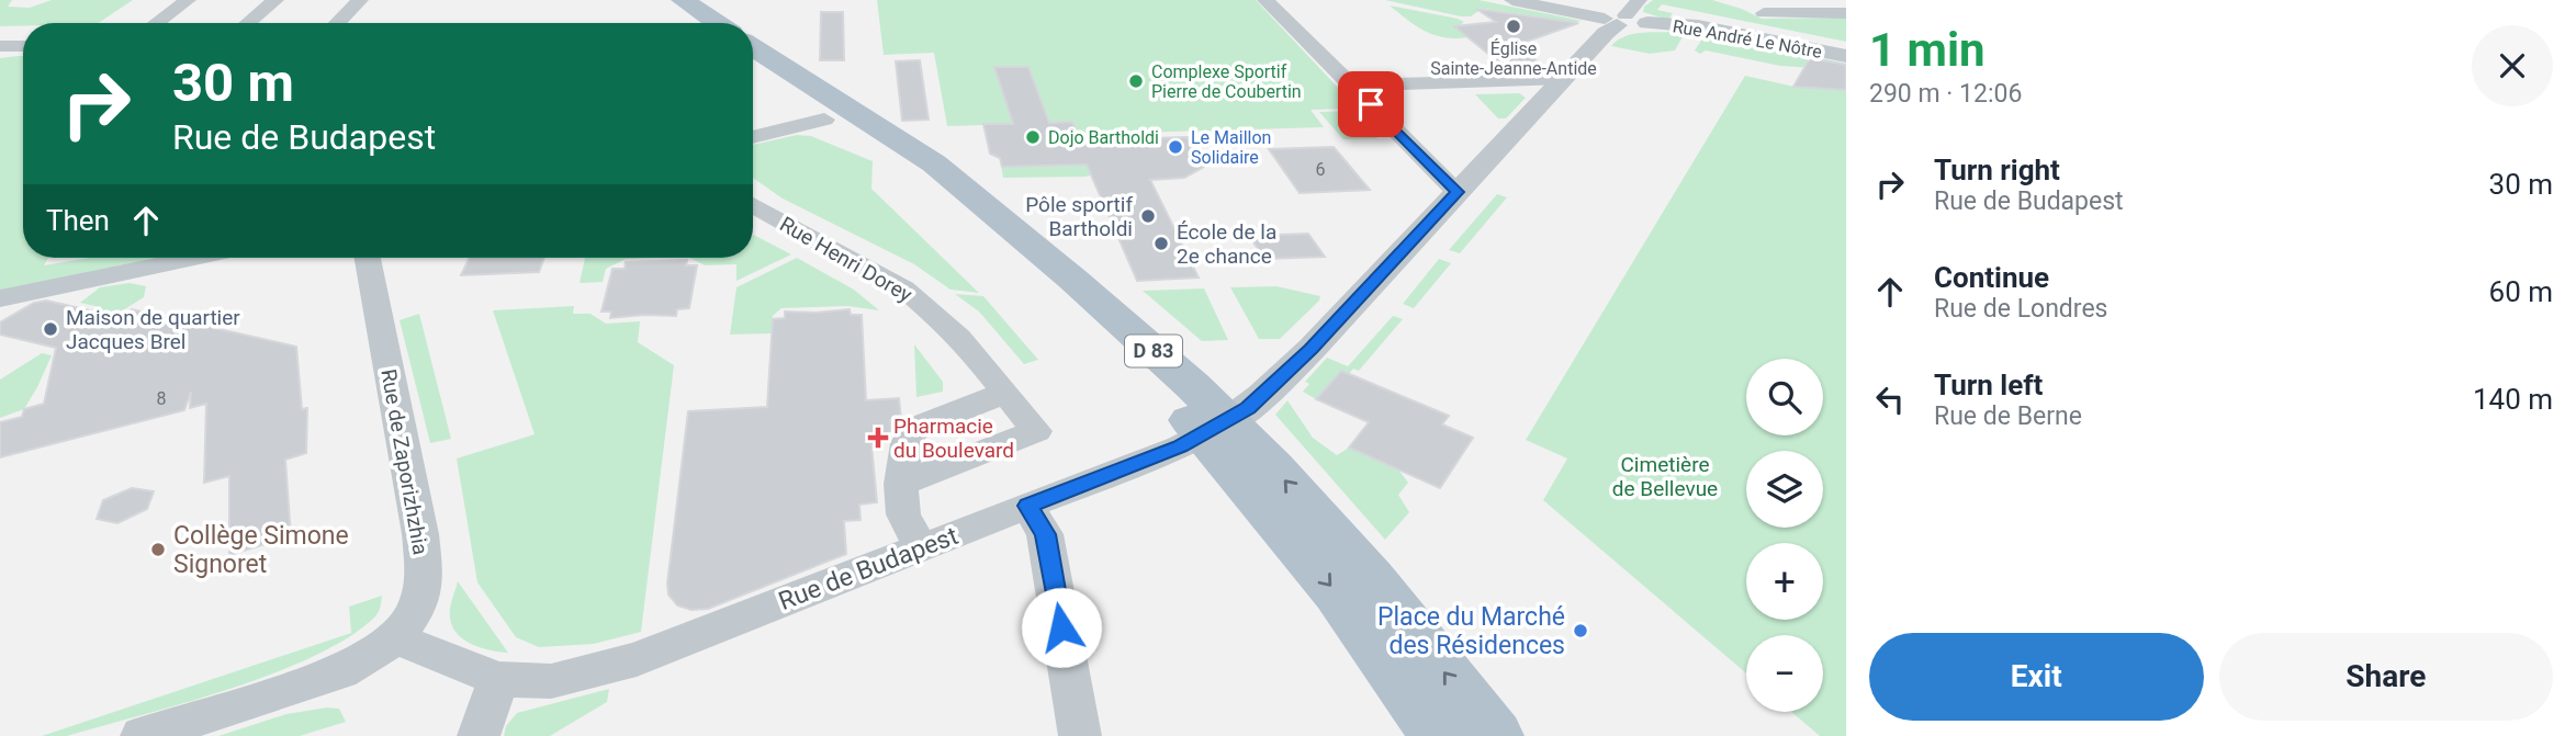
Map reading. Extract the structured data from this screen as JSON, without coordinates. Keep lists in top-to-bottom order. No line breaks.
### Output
{"streets":{"main road":["D 83"],"street":["Rue André Le Nôtre","Rue Henri Dorey","Rue de Zaporizhzhia","Rue de Budapest"]},"crossings":[["D 83","Rue de Budapest"]],"parks":["Cimetière de Bellevue"],"places":{"other":["Église Sainte-Jeanne-Antide","Complexe Sportif Pierre de Coubertin","Dojo Bartholdi","Le Maillon Solidaire","Pôle sportif Bartholdi","École de la 2e chance","Maison de quartier Jacques Brel","Collège Simone Signoret","Place du Marché des Résidences"],"health":["Pharmacie du Boulevard"]},"house_numbers":["6","8"],"page":{"heading":["1 min","290 m · 12:06"],"turn":["30 m","Rue de Budapest"],"list":[{"name":"Turn right","note":"Rue de Budapest","value":"30 m"},{"name":"Continue","note":"Rue de Londres","value":"60 m"},{"name":"Turn left","note":"Rue de Berne","value":"140 m"}],"then":"Then","map_buttons":["+","−"],"buttons":["Exit","Share"]}}
